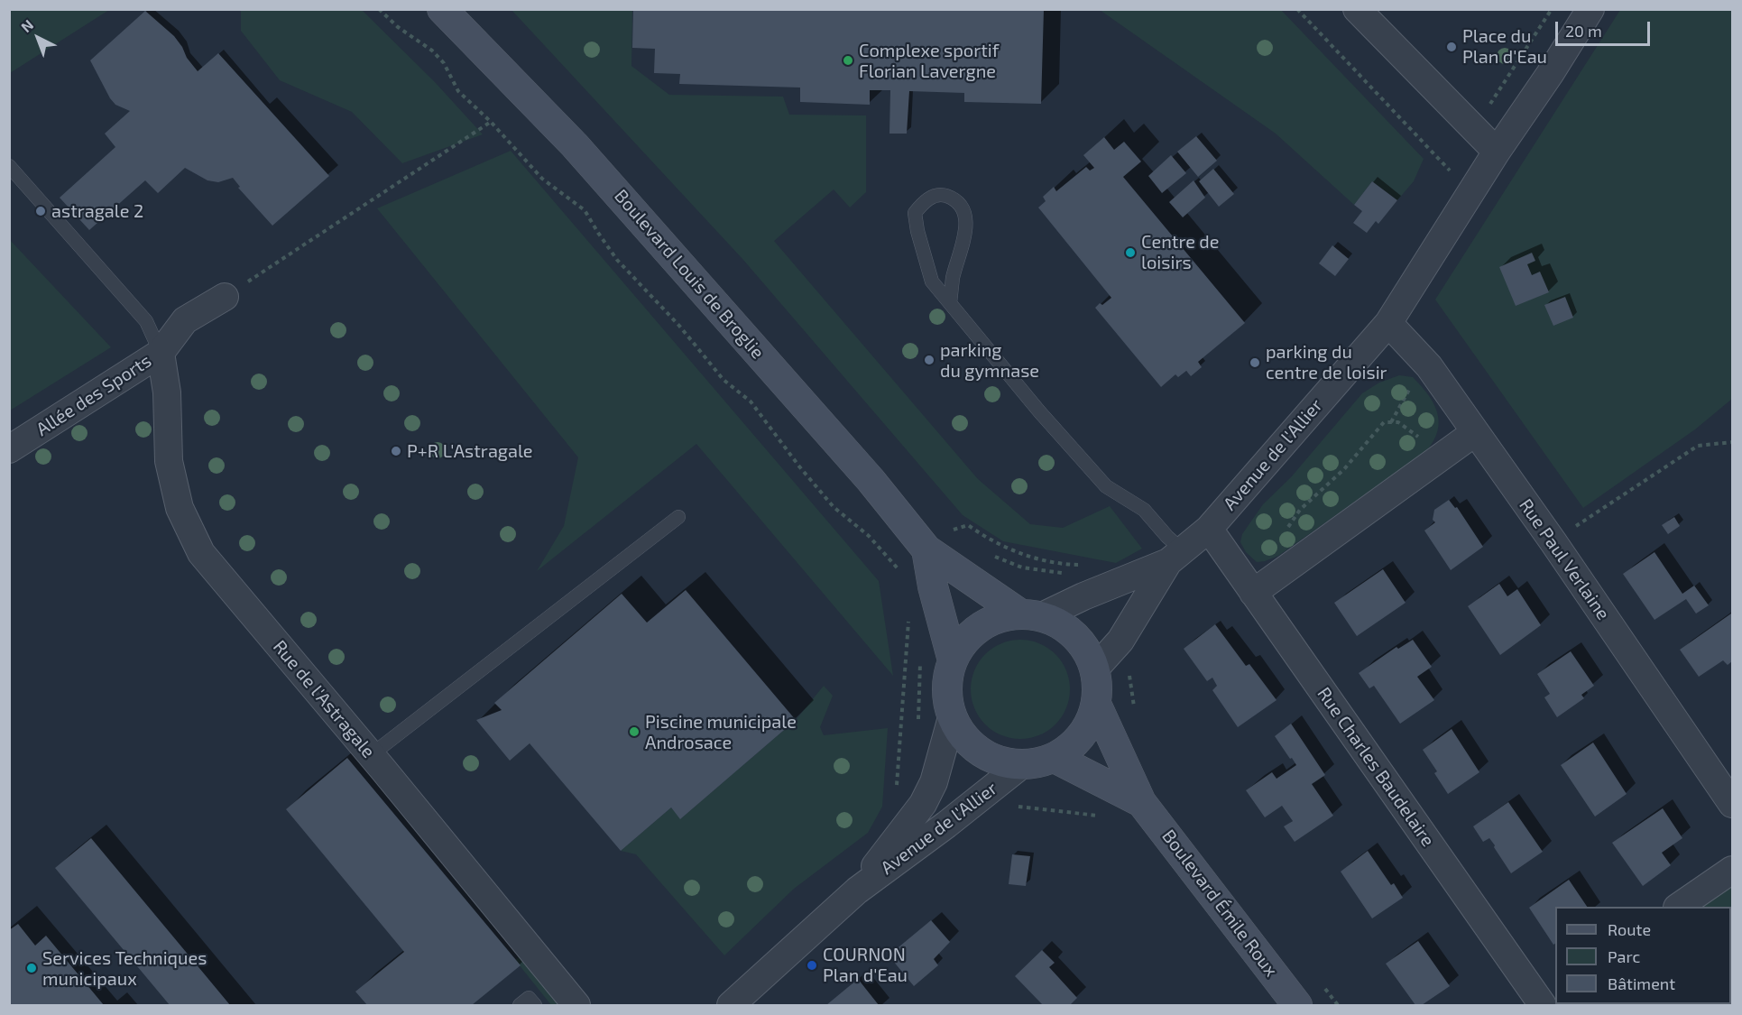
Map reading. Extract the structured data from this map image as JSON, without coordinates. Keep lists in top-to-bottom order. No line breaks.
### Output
{"streets":{"main road":["Boulevard Louis de Broglie","Boulevard Émile Roux"],"street":["Allée des Sports","Avenue de l'Allier","Rue Paul Verlaine","Rue de l'Astragale","Rue Charles Baudelaire"]},"crossings":[["Boulevard Louis de Broglie","Avenue de l'Allier"],["Boulevard Louis de Broglie","Boulevard Émile Roux"],["Allée des Sports","Rue de l'Astragale"],["Avenue de l'Allier","Rue Paul Verlaine"],["Avenue de l'Allier","Rue Charles Baudelaire"],["Avenue de l'Allier","Boulevard Émile Roux"]],"places":["Place du Plan d'Eau","Complexe sportif Florian Lavergne","astragale 2","Centre de loisirs","parking du gymnase","parking du centre de loisir","P+R L'Astragale","Piscine municipale Androsace","COURNON Plan d'Eau","Services Techniques municipaux"],"legend":["Route","Parc","Bâtiment"],"scale_bar":"20 m","north":"top left"}
